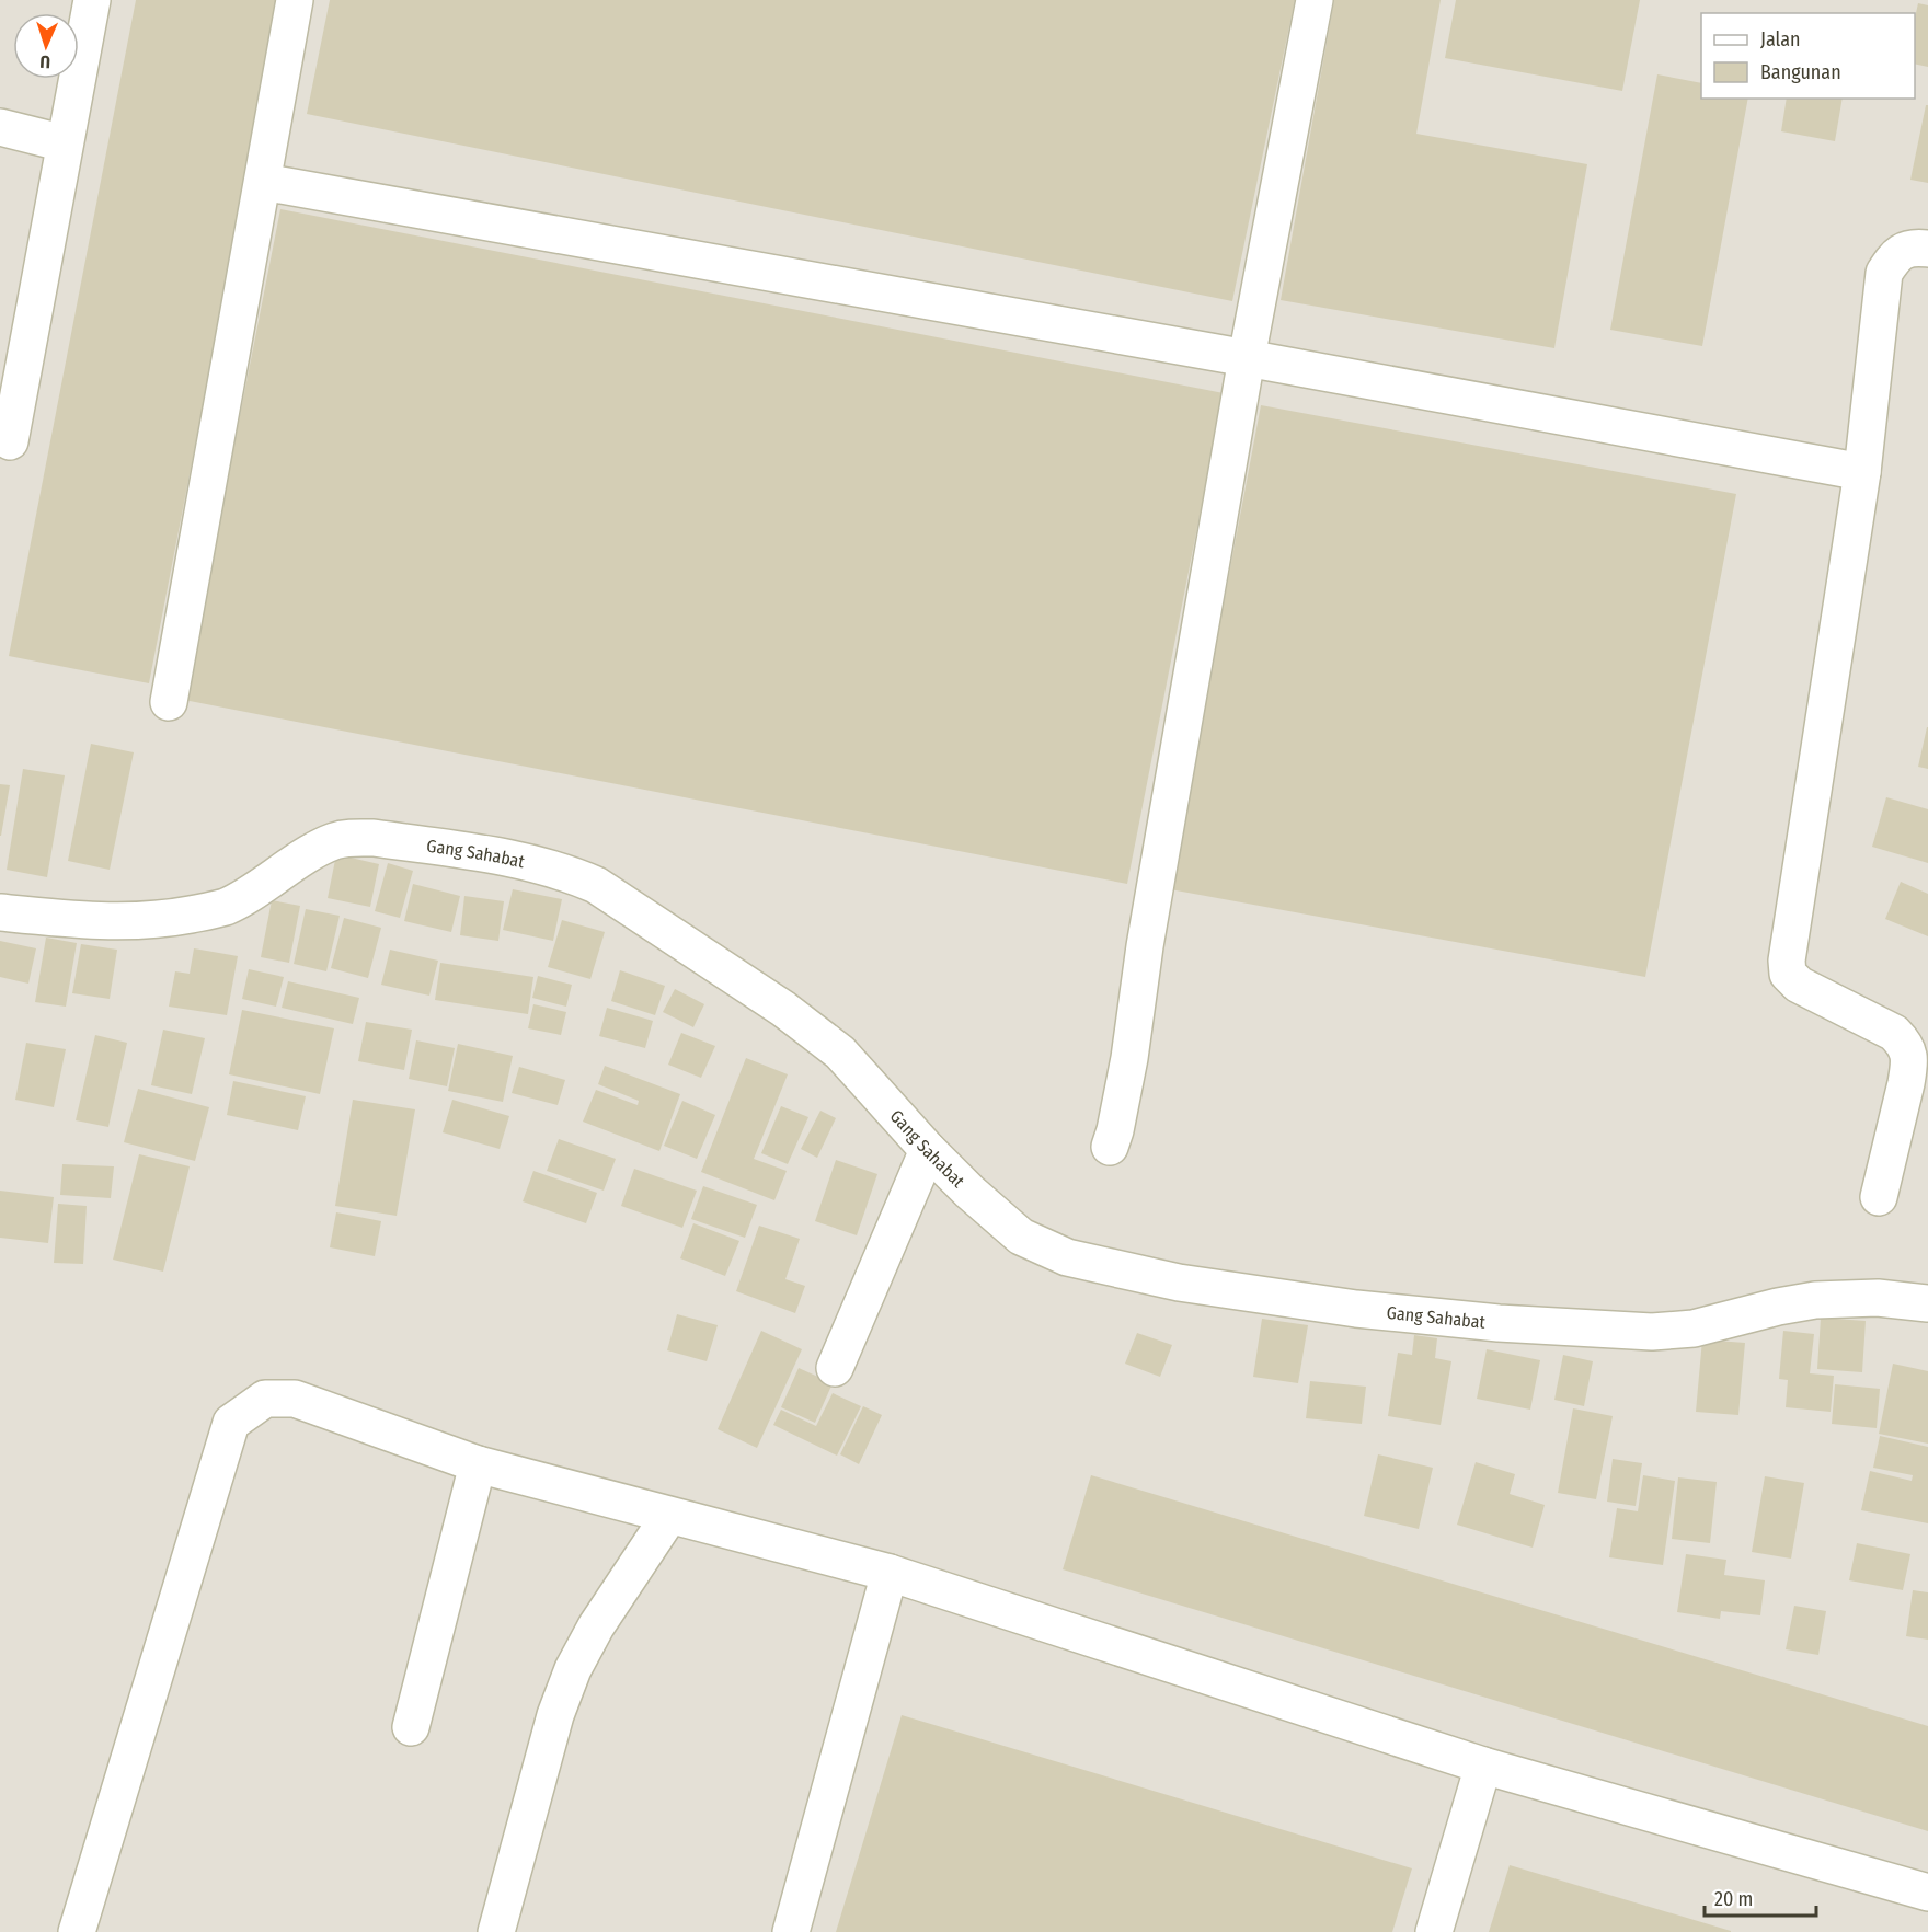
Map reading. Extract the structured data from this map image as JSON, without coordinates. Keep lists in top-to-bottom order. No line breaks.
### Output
{"streets":{"street":["Gang Sahabat"]},"legend":["Jalan","Bangunan"],"scale_bar":"20 m","north":"bottom"}
